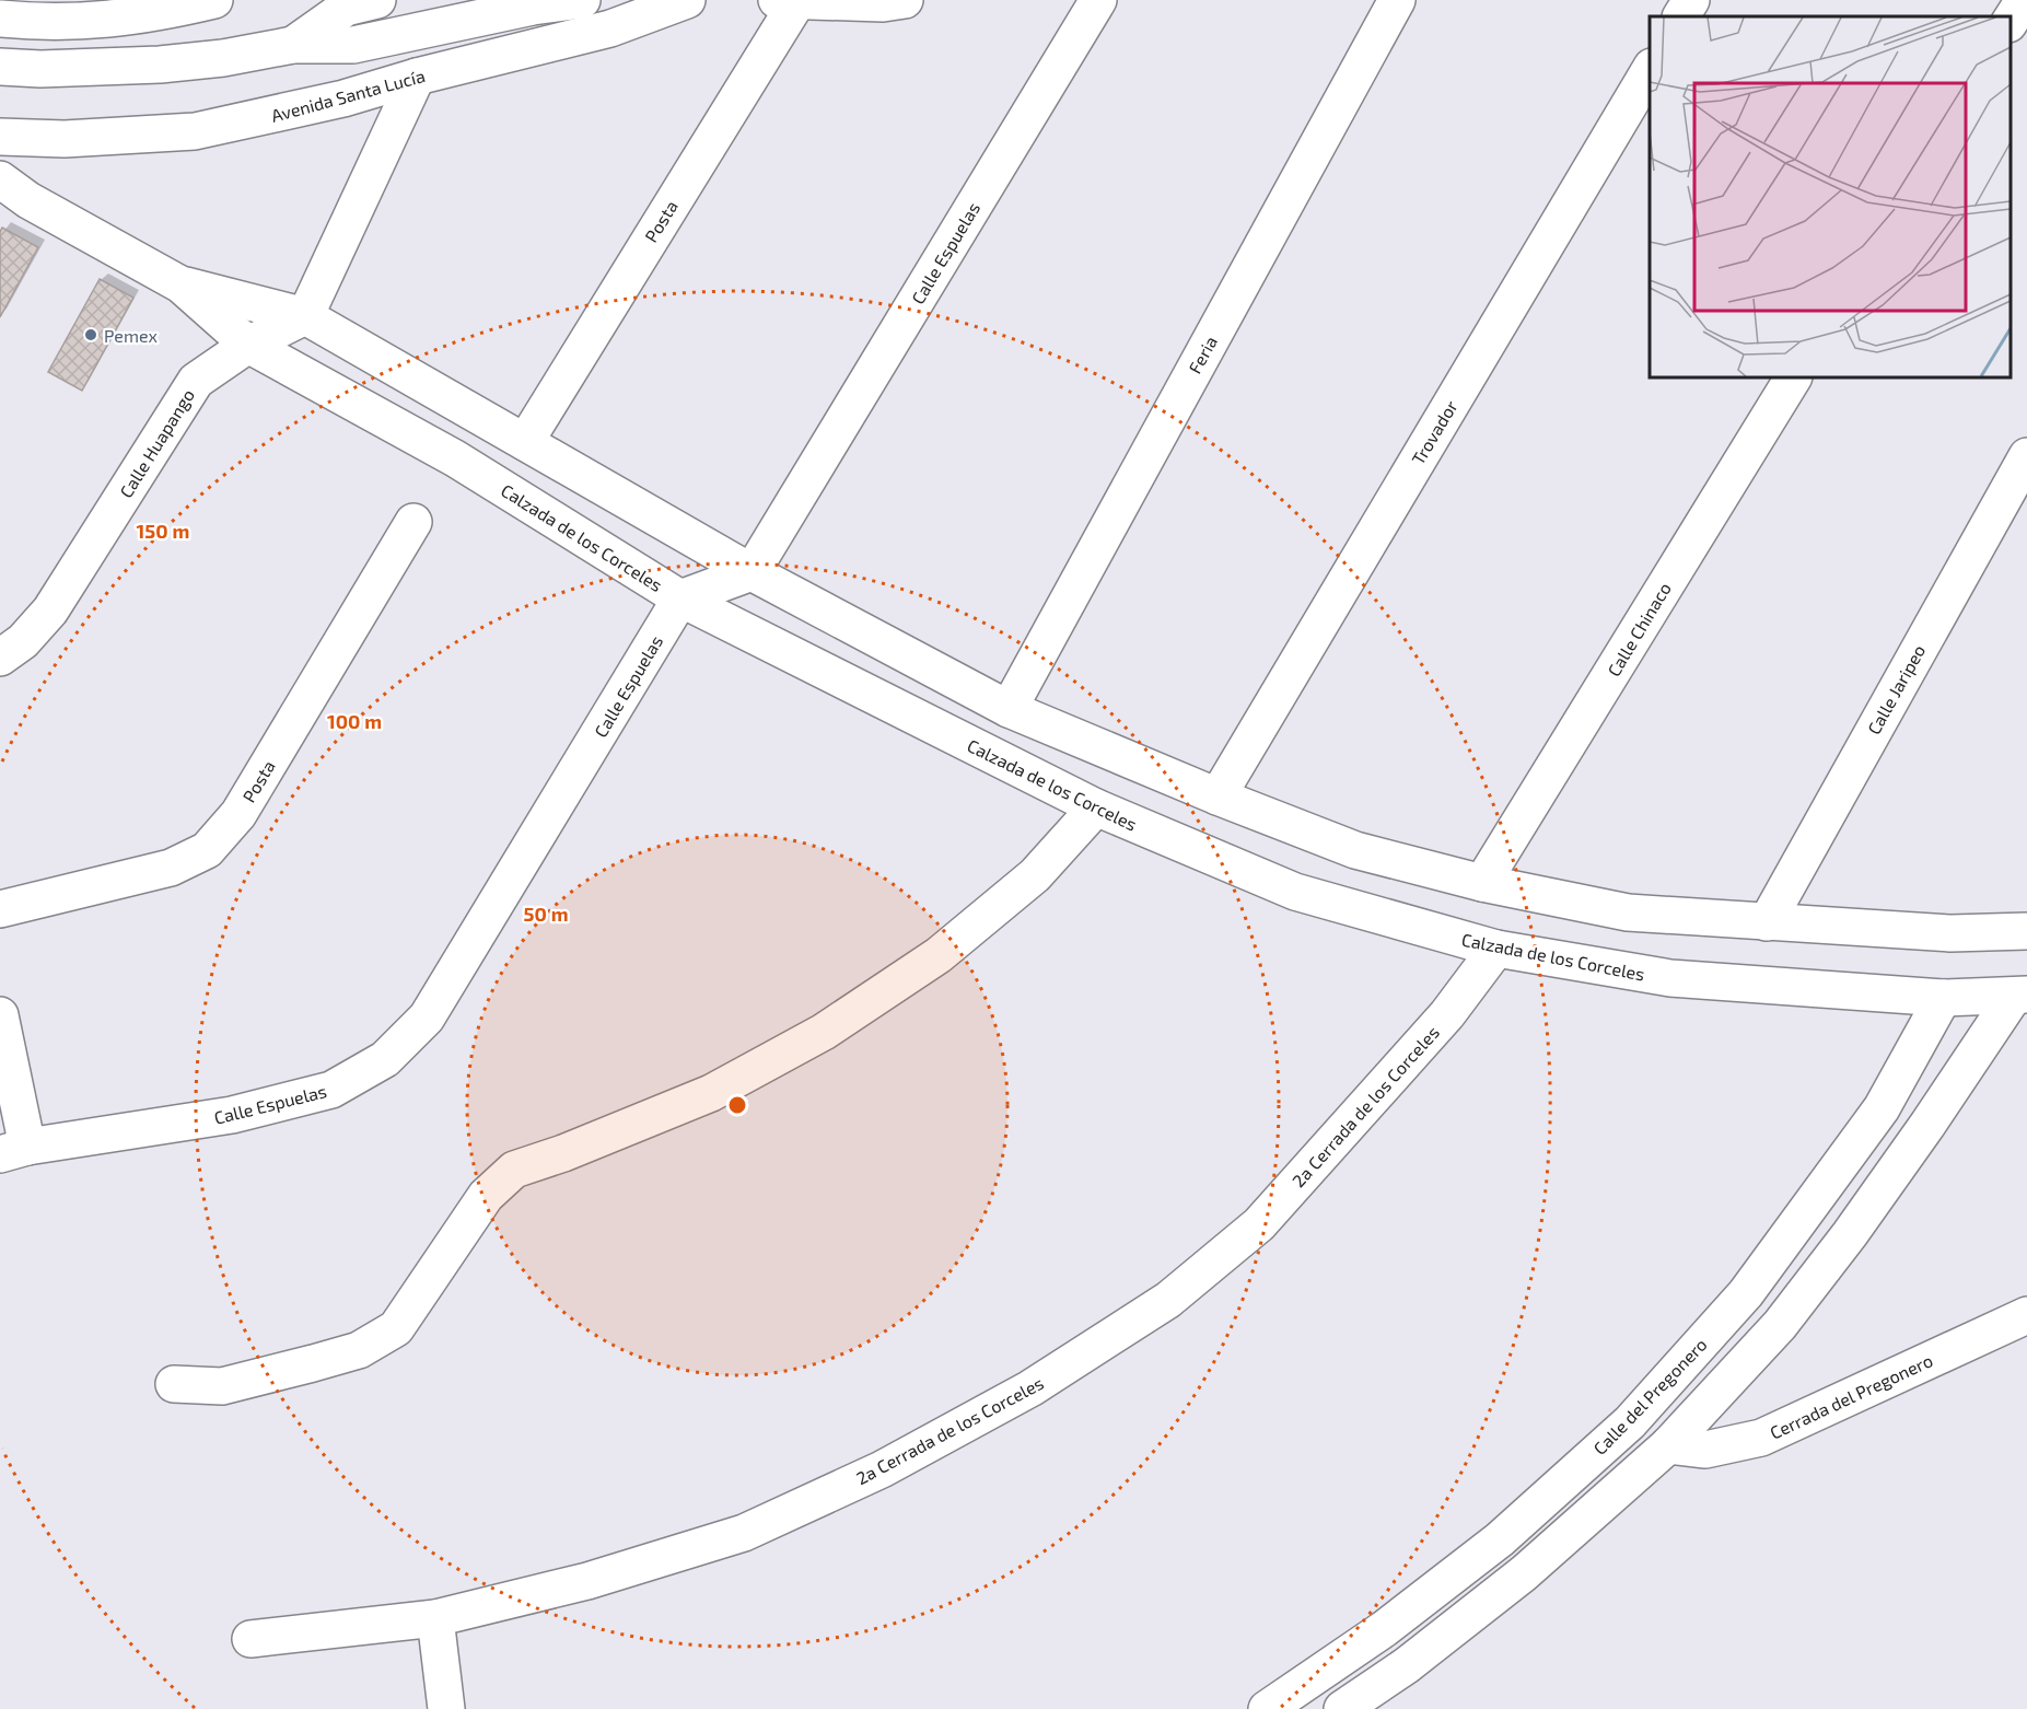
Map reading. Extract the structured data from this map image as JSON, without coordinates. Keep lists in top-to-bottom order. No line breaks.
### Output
{"streets":{"street":["Avenida Santa Lucía","Posta","Calle Espuelas","Feria","Trovador","Calle Huapango","Calzada de los Corceles","Calle Chinaco","Calle Jaripeo","2a Cerrada de los Corceles","Calle del Pregonero","Cerrada del Pregonero"]},"crossings":[["Posta","Calzada de los Corceles"],["Calle Espuelas","Calzada de los Corceles"],["Feria","Calzada de los Corceles"],["Trovador","Calzada de los Corceles"],["Calle Huapango","Calzada de los Corceles"],["Calzada de los Corceles","Calle Chinaco"],["Calzada de los Corceles","Calle Jaripeo"],["Calzada de los Corceles","2a Cerrada de los Corceles"],["Calzada de los Corceles","Calle del Pregonero"]],"places":["Pemex"],"rings":["150 m","100 m","50 m"]}
